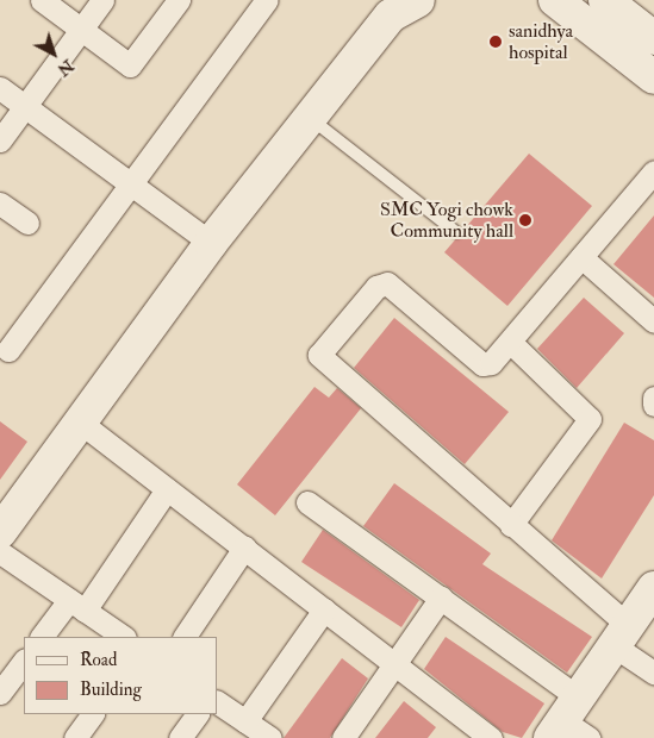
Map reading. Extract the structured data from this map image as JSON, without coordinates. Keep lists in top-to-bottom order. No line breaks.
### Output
{"places":["sanidhya hospital","SMC Yogi chowk Community hall"],"legend":["Road","Building"],"north":"bottom right"}
